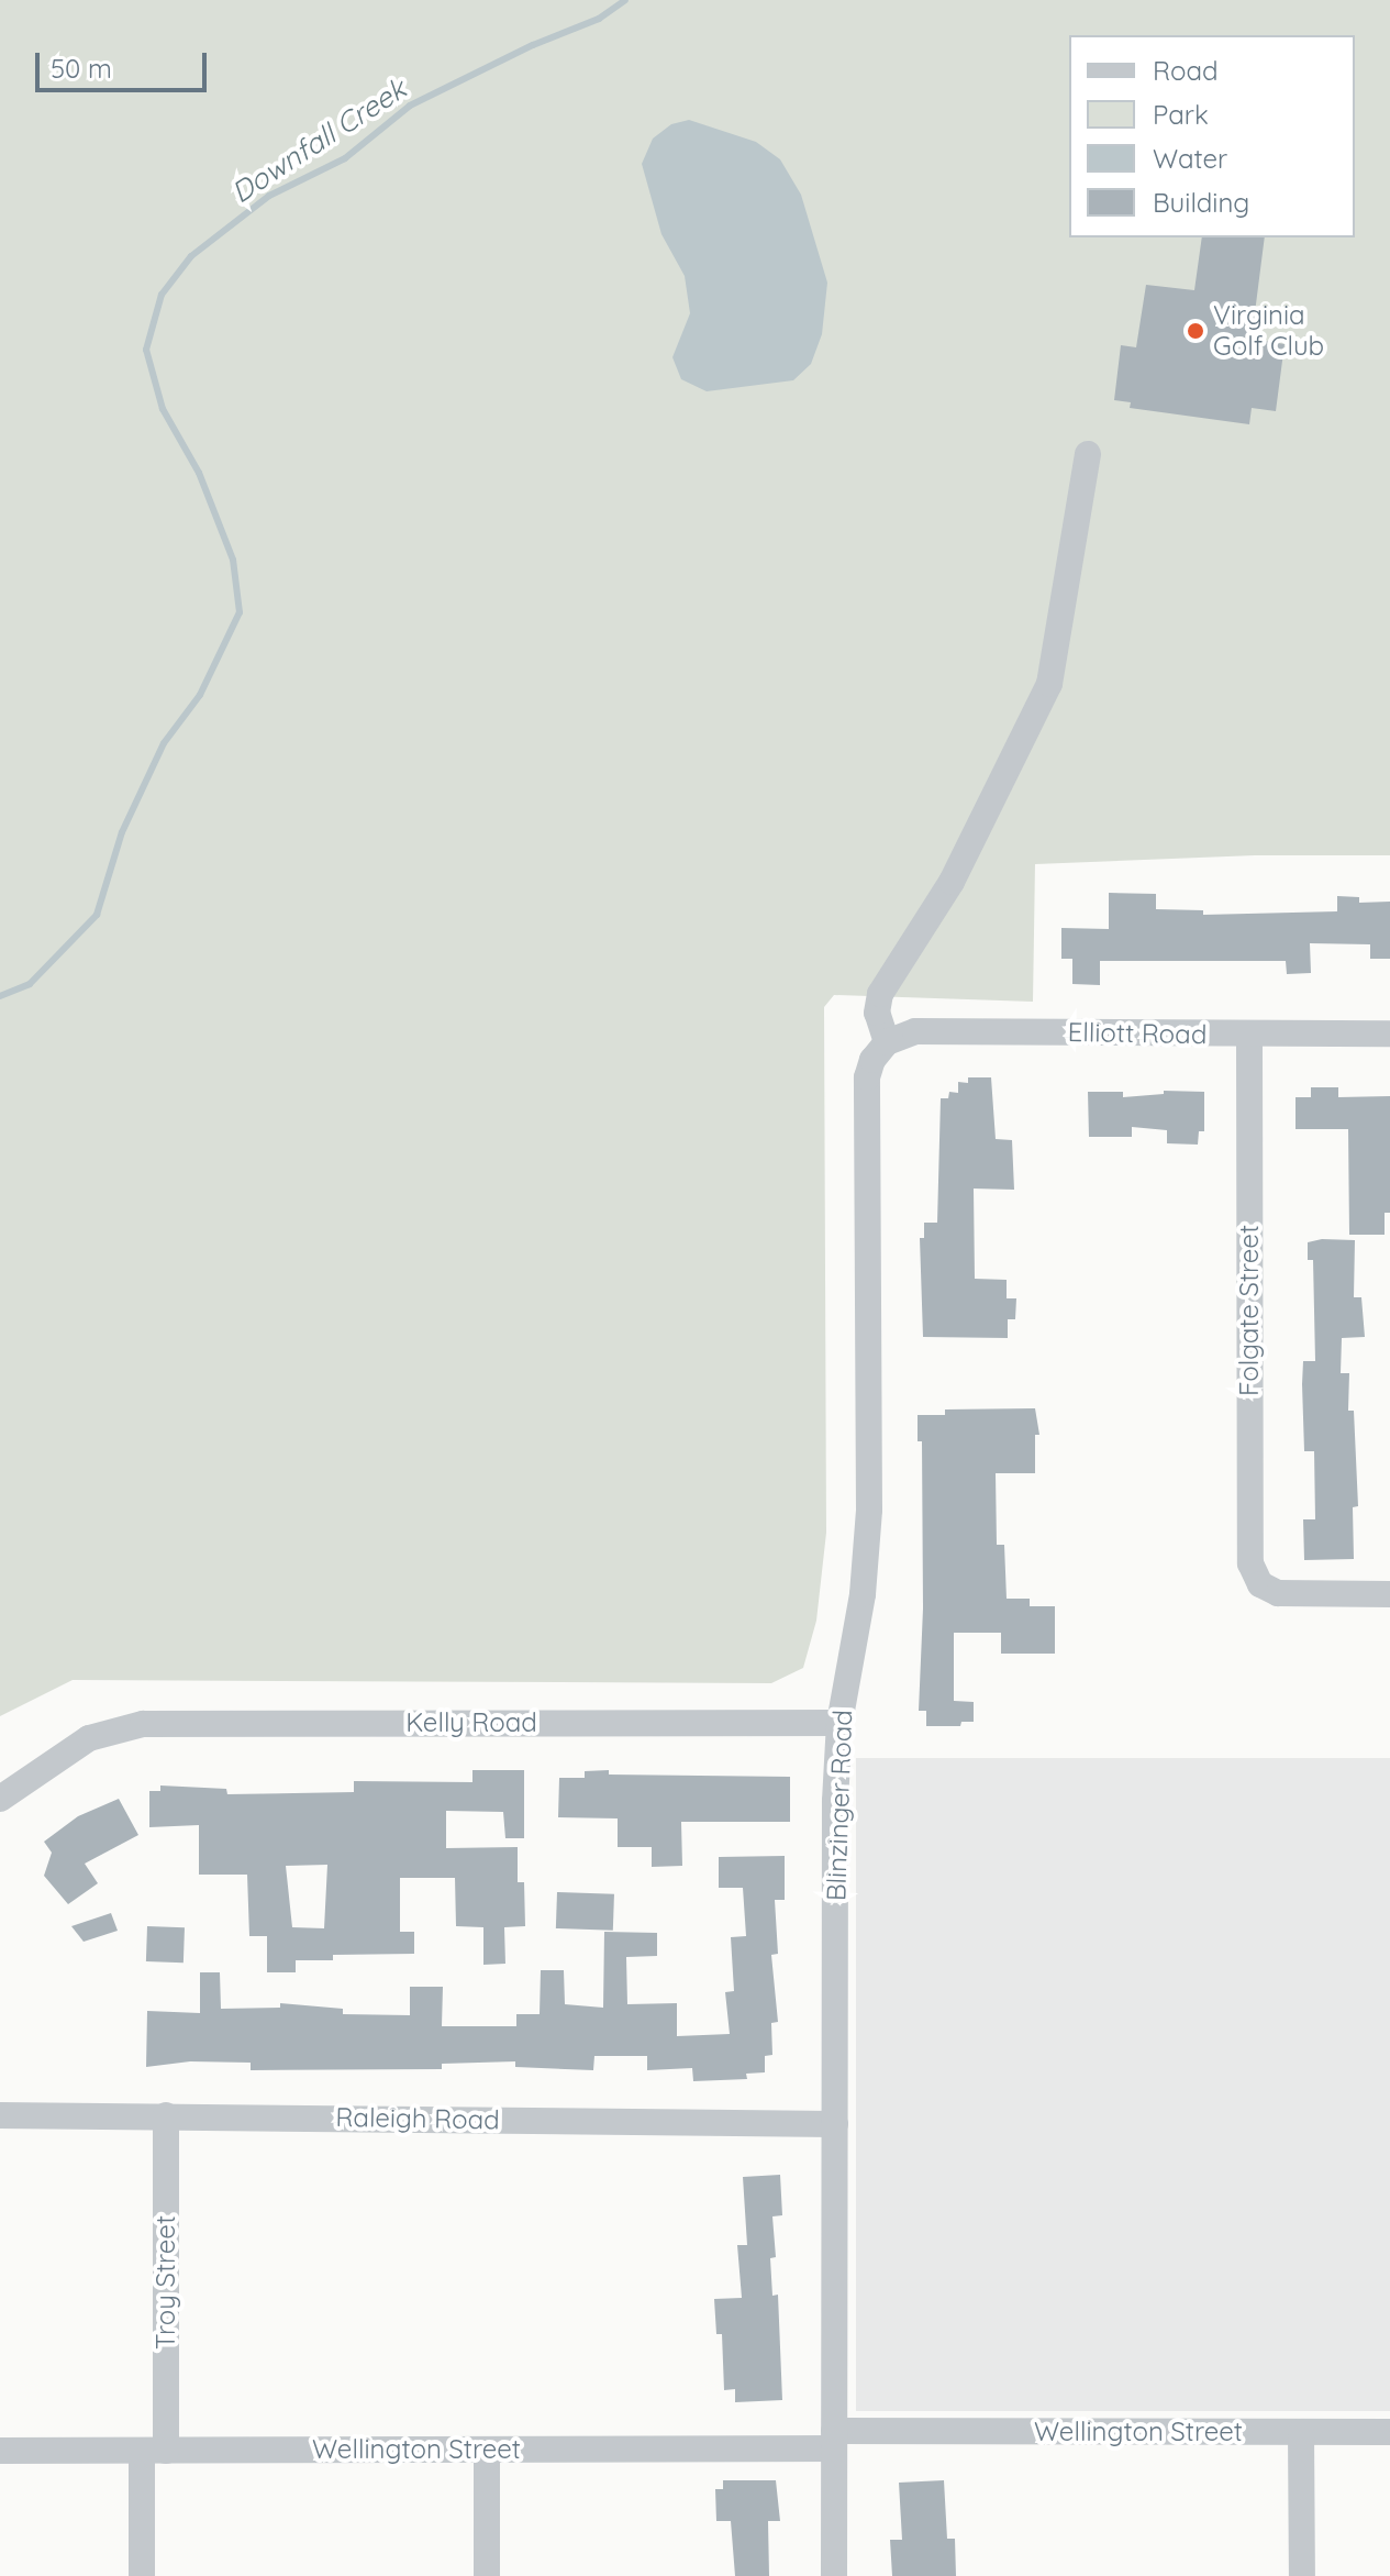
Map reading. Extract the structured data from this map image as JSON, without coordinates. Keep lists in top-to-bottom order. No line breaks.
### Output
{"streets":{"street":["Elliott Road","Folgate Street","Kelly Road","Blinzinger Road","Raleigh Road","Troy Street","Wellington Street"]},"crossings":[["Elliott Road","Folgate Street"],["Elliott Road","Blinzinger Road"],["Kelly Road","Blinzinger Road"],["Blinzinger Road","Raleigh Road"],["Blinzinger Road","Wellington Street"],["Raleigh Road","Troy Street"],["Troy Street","Wellington Street"]],"water":["Downfall Creek"],"places":["Virginia Golf Club"],"legend":["Road","Park","Water","Building"],"scale_bar":"50 m"}
